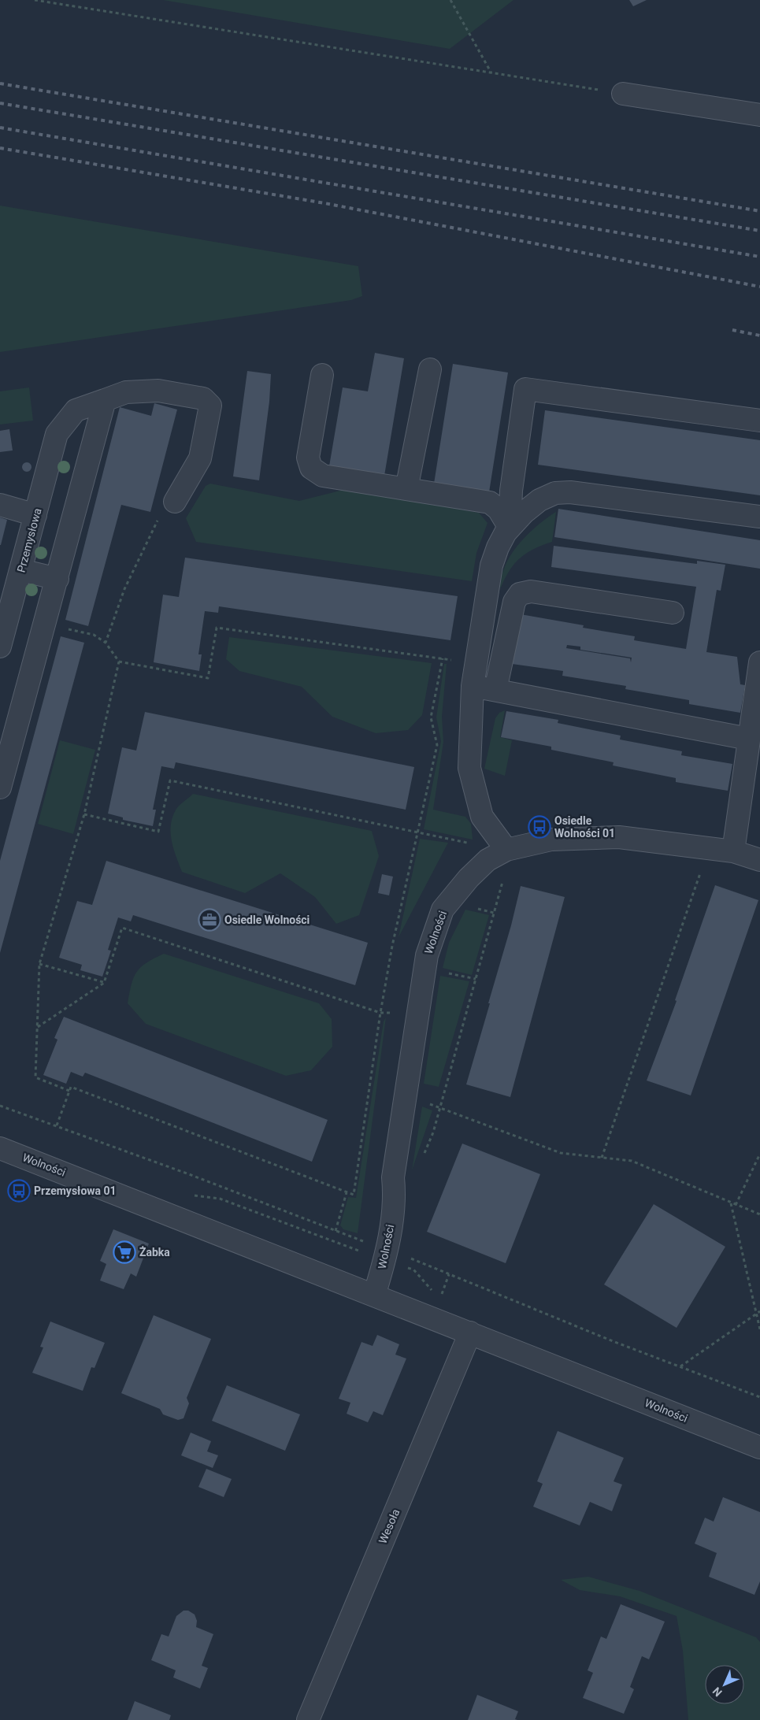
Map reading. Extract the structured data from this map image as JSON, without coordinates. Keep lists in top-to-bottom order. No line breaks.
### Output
{"streets":{"street":["Przemysłowa","Wolności","Wesoła"]},"crossings":[["Wolności","Wesoła"]],"places":{"bus stop":["Osiedle Wolności 01","Przemysłowa 01"],"office":["Osiedle Wolności"],"supermarket":["Żabka"]},"north":"bottom left"}
